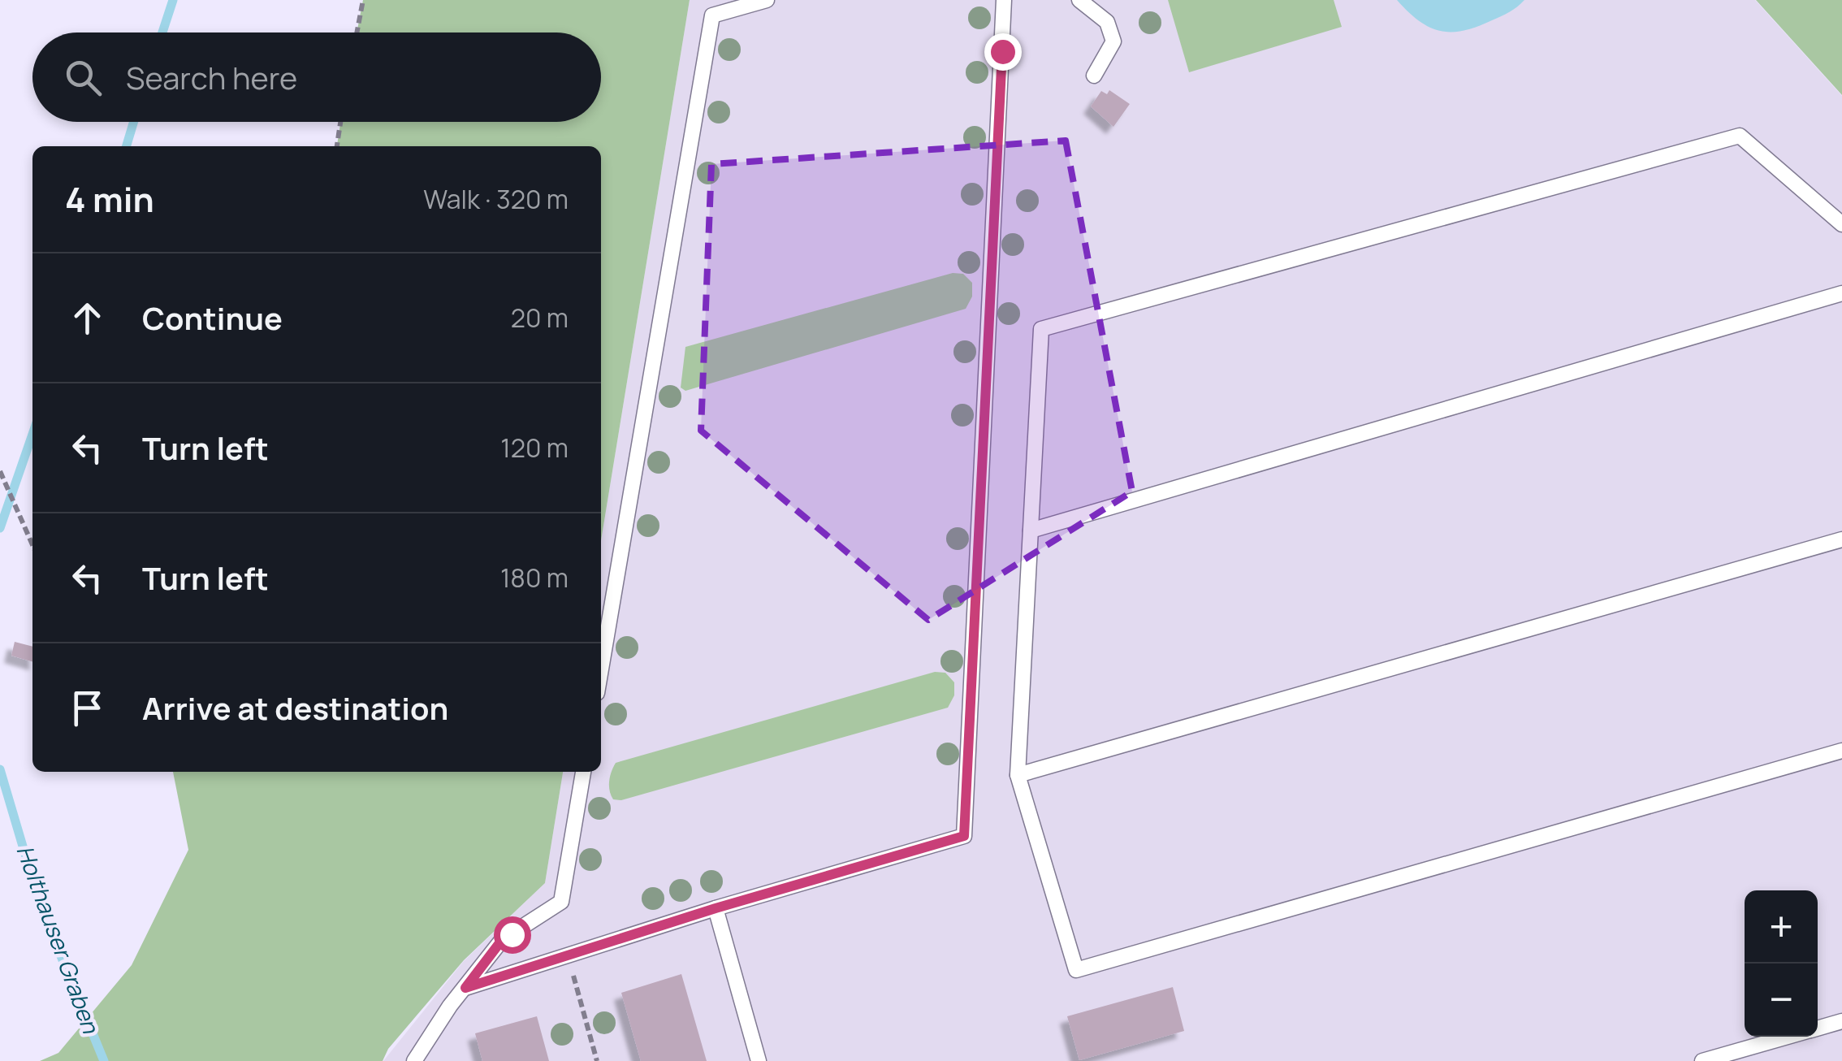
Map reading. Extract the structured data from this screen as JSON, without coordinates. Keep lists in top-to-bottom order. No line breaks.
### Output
{"water":["Holthauser Graben"],"page":{"search":"Search here","heading":["4 min","Walk · 320 m"],"list":[["Continue","20 m"],["Turn left","120 m"],["Turn left","180 m"],"Arrive at destination"],"map_buttons":["+","−"]}}
